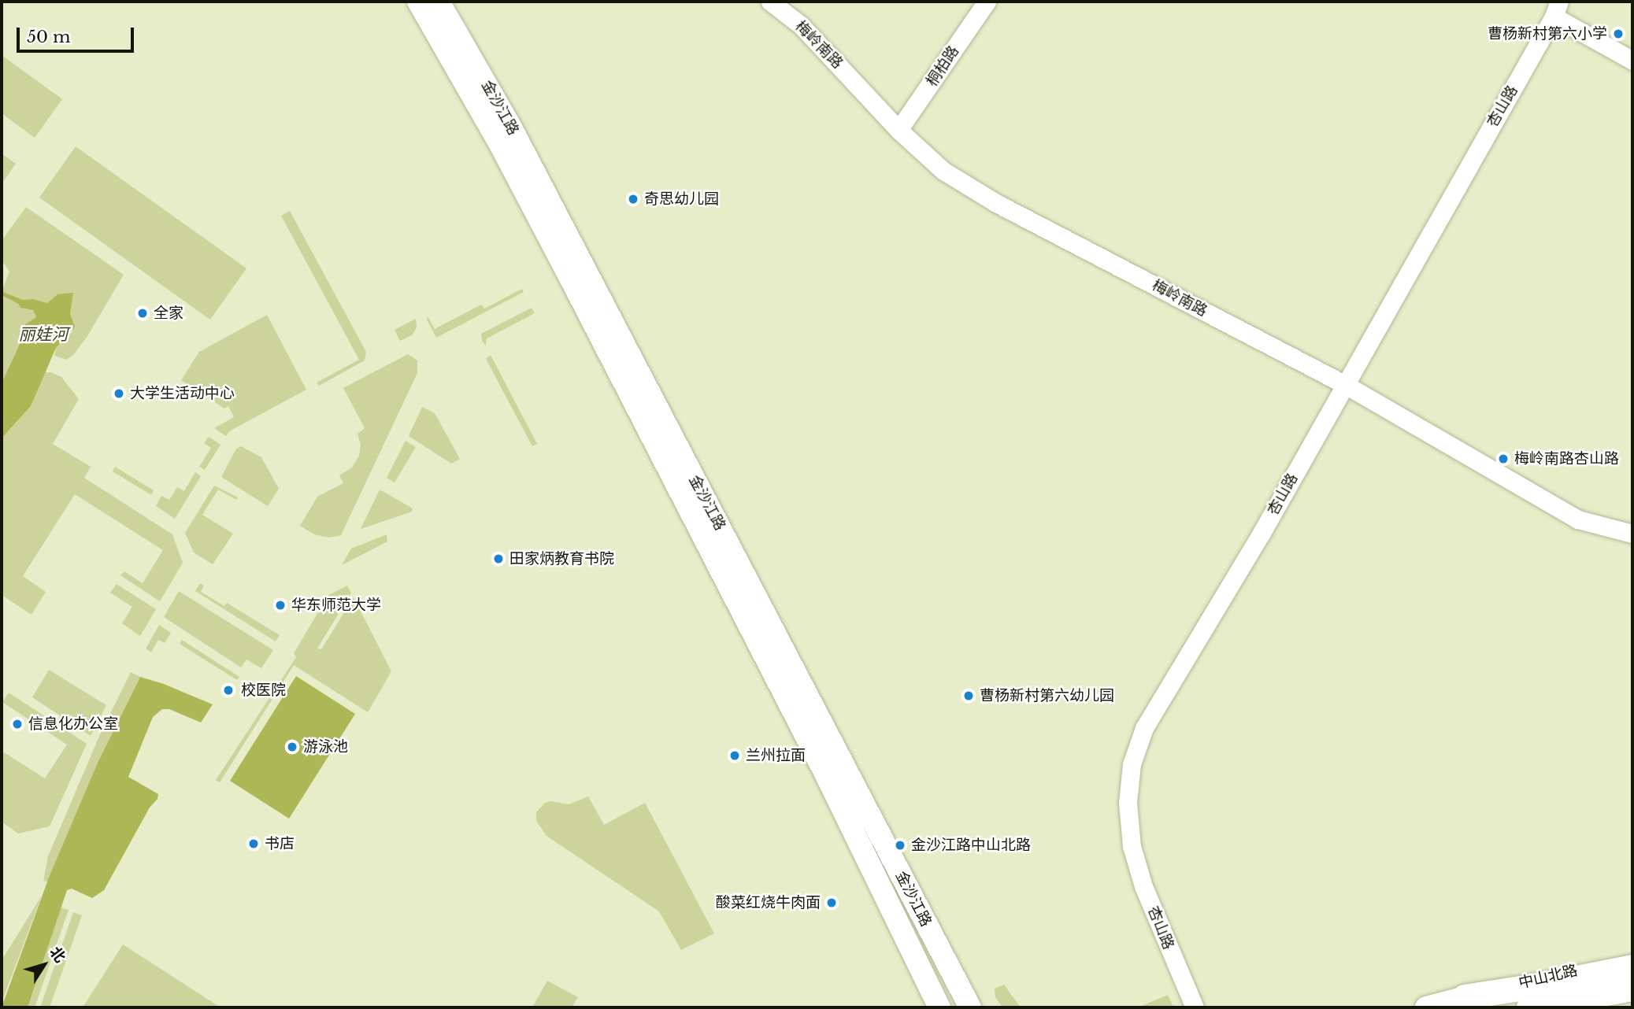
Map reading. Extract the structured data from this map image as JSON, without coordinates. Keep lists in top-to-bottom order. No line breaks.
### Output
{"streets":{"main road":["金沙江路","中山北路"],"street":["梅岭南路","桐柏路","杏山路"]},"crossings":[["梅岭南路","桐柏路"],["梅岭南路","杏山路"]],"water":["丽娃河"],"places":["曹杨新村第六小学","奇思幼儿园","全家","大学生活动中心","梅岭南路杏山路","田家炳教育书院","华东师范大学","校医院","曹杨新村第六幼儿园","信息化办公室","游泳池","兰州拉面","书店","金沙江路中山北路","酸菜红烧牛肉面"],"scale_bar":"50 m","north":"top right"}
